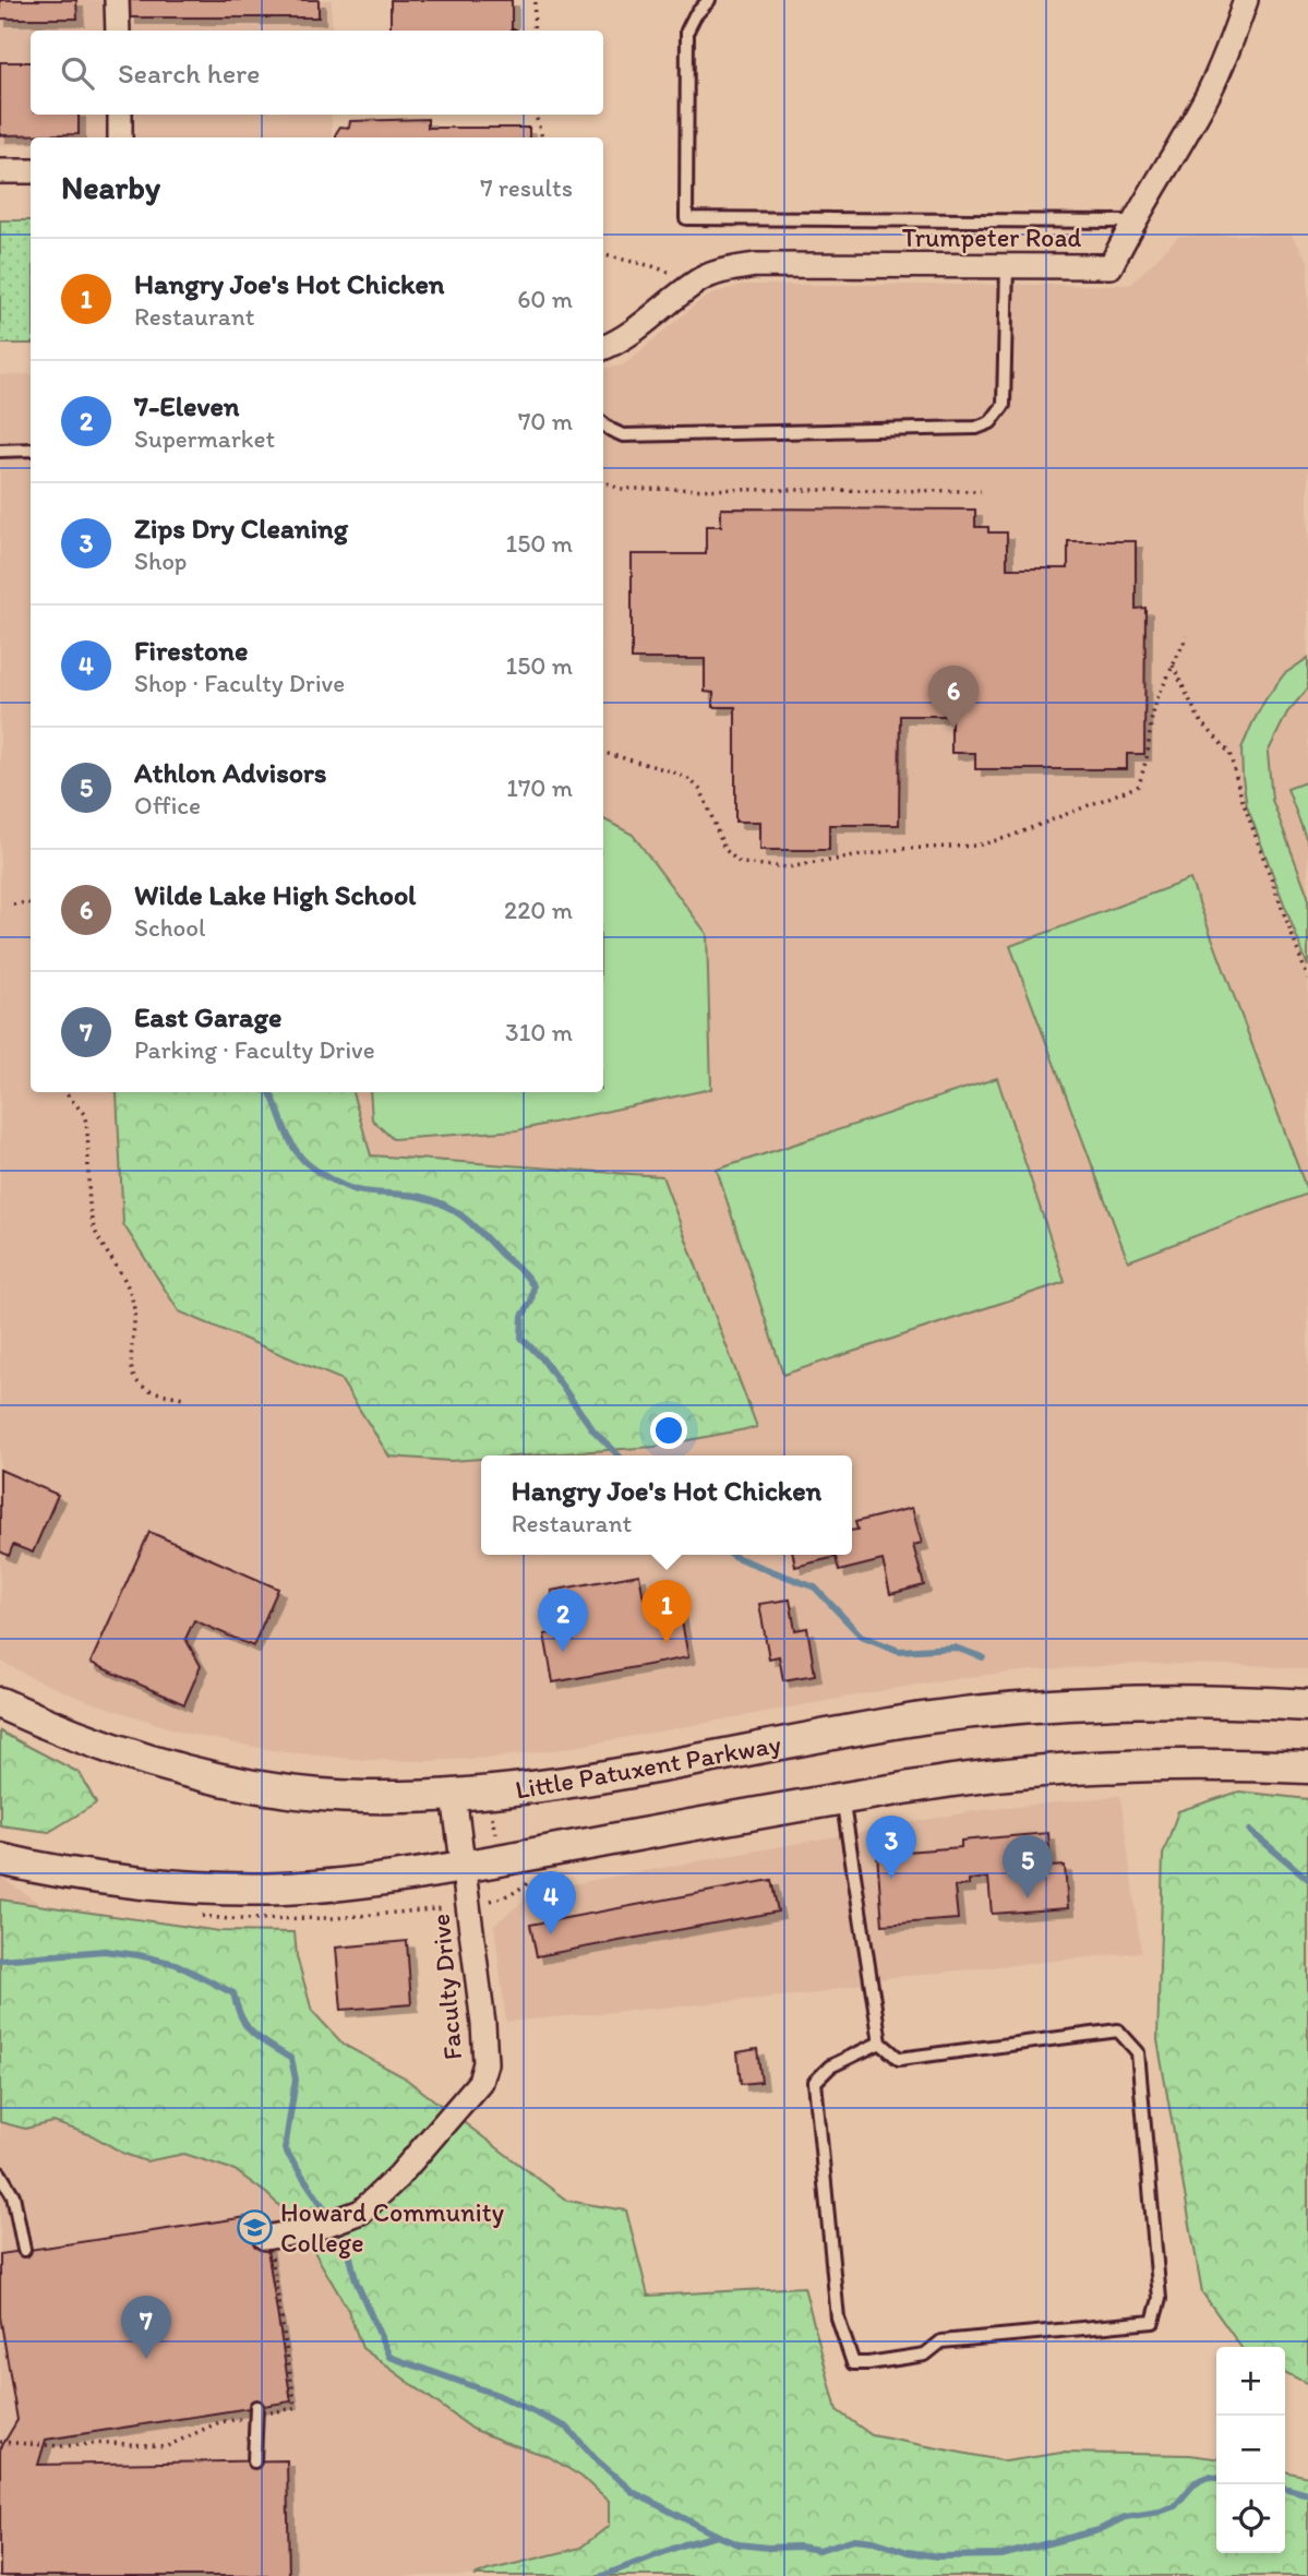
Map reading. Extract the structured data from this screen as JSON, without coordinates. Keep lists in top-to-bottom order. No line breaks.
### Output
{"streets":{"main road":["Little Patuxent Parkway"],"street":["Trumpeter Road","Faculty Drive"]},"crossings":[["Little Patuxent Parkway","Faculty Drive"]],"places":{"school or university":["Howard Community College"]},"page":{"search":"Search here","heading":["Nearby","7 results"],"list":[{"mark":"1","name":"Hangry Joe's Hot Chicken","note":"Restaurant","value":"60 m"},{"mark":"2","name":"7-Eleven","note":"Supermarket","value":"70 m"},{"mark":"3","name":"Zips Dry Cleaning","note":"Shop","value":"150 m"},{"mark":"4","name":"Firestone","note":"Shop · Faculty Drive","value":"150 m"},{"mark":"5","name":"Athlon Advisors","note":"Office","value":"170 m"},{"mark":"6","name":"Wilde Lake High School","note":"School","value":"220 m"},{"mark":"7","name":"East Garage","note":"Parking · Faculty Drive","value":"310 m"}],"pins":["6","1","2","3","5","4","7"],"popup":["Hangry Joe's Hot Chicken","Restaurant"],"map_buttons":["+","−"]}}
